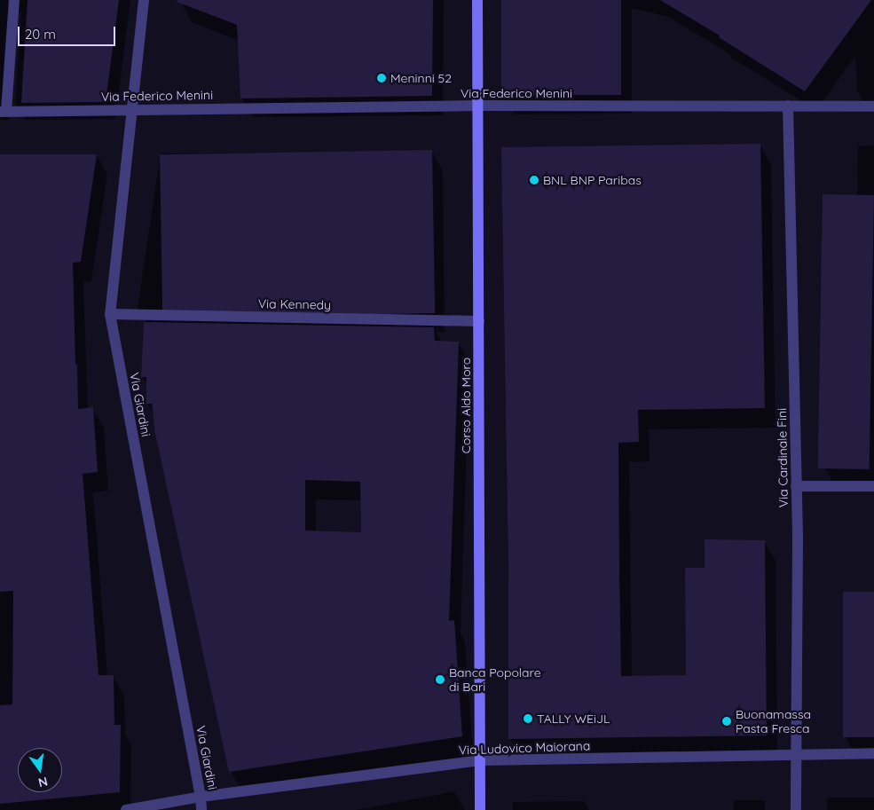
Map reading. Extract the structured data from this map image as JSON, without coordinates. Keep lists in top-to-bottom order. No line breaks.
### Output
{"streets":{"street":["Via Federico Menini","Via Kennedy","Via Giardini","Corso Aldo Moro","Via Cardinale Fini","Via Ludovico Maiorana"]},"crossings":[["Via Federico Menini","Via Giardini"],["Via Federico Menini","Corso Aldo Moro"],["Via Federico Menini","Via Cardinale Fini"],["Via Kennedy","Via Giardini"],["Via Kennedy","Corso Aldo Moro"],["Via Giardini","Via Ludovico Maiorana"],["Corso Aldo Moro","Via Ludovico Maiorana"],["Via Cardinale Fini","Via Ludovico Maiorana"]],"places":["Meninni 52","BNL BNP Paribas","Banca Popolare di Bari","TALLY WEiJL","Buonamassa Pasta Fresca"],"scale_bar":"20 m","north":"bottom"}
